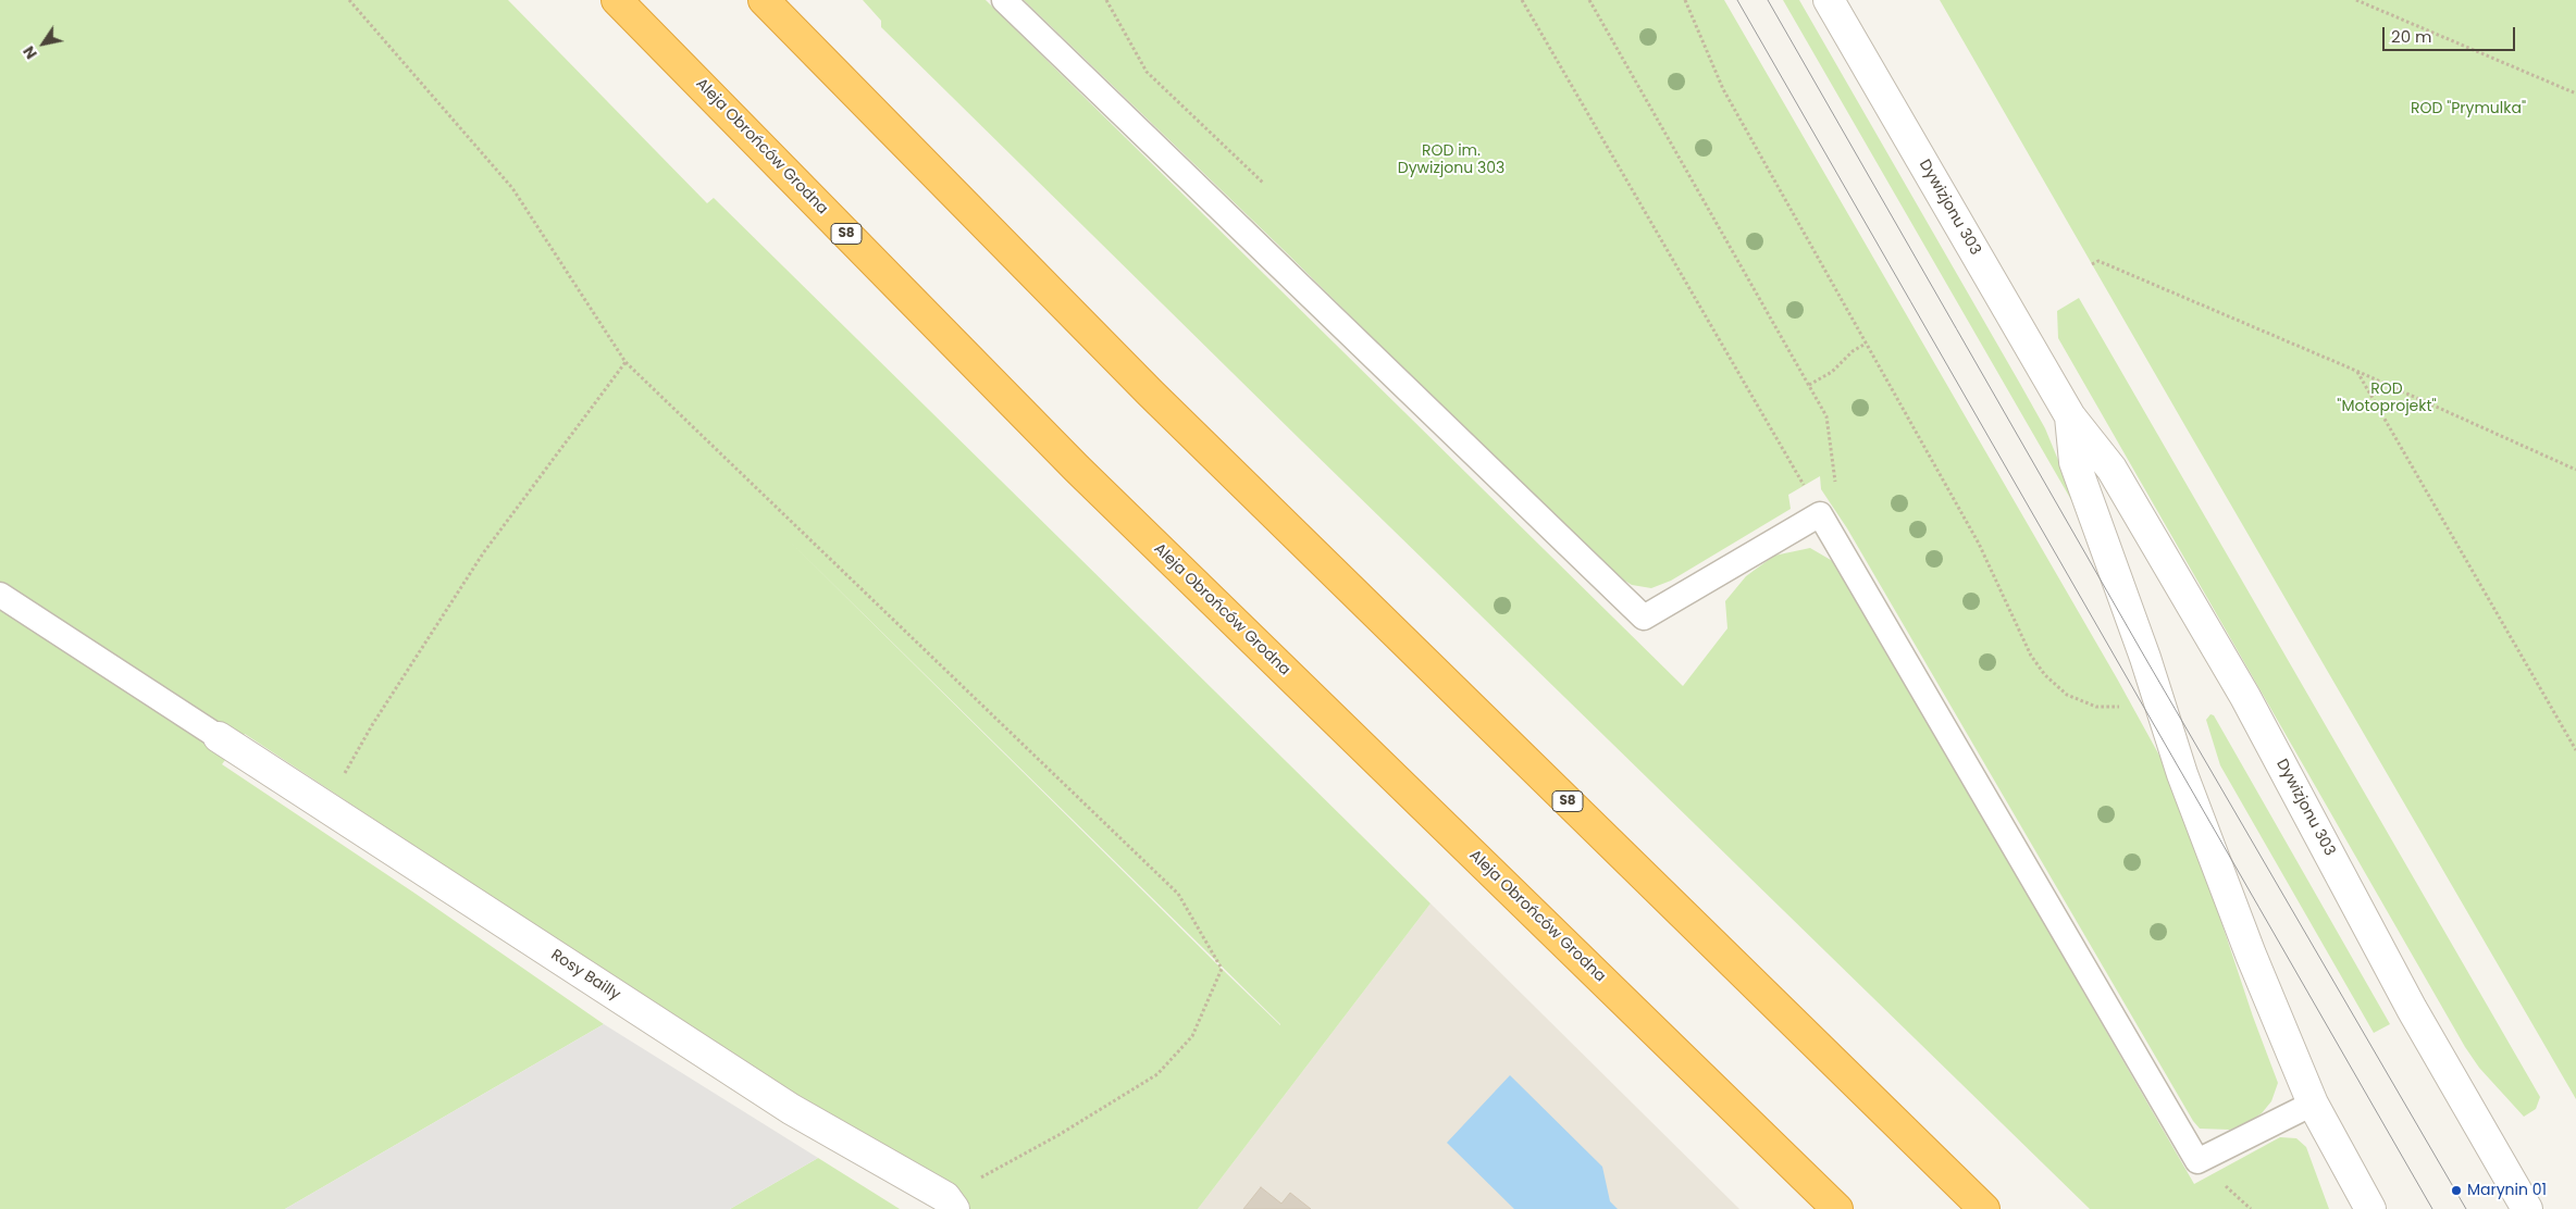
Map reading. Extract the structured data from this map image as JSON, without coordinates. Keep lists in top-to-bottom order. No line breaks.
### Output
{"streets":{"highway":["Aleja Obrońców Grodna","S8"],"street":["Dywizjonu 303","Rosy Bailly"]},"parks":["ROD \"Prymulka\"","ROD im. Dywizjonu 303","ROD \"Motoprojekt\""],"places":["Marynin 01"],"scale_bar":"20 m","north":"bottom left"}
